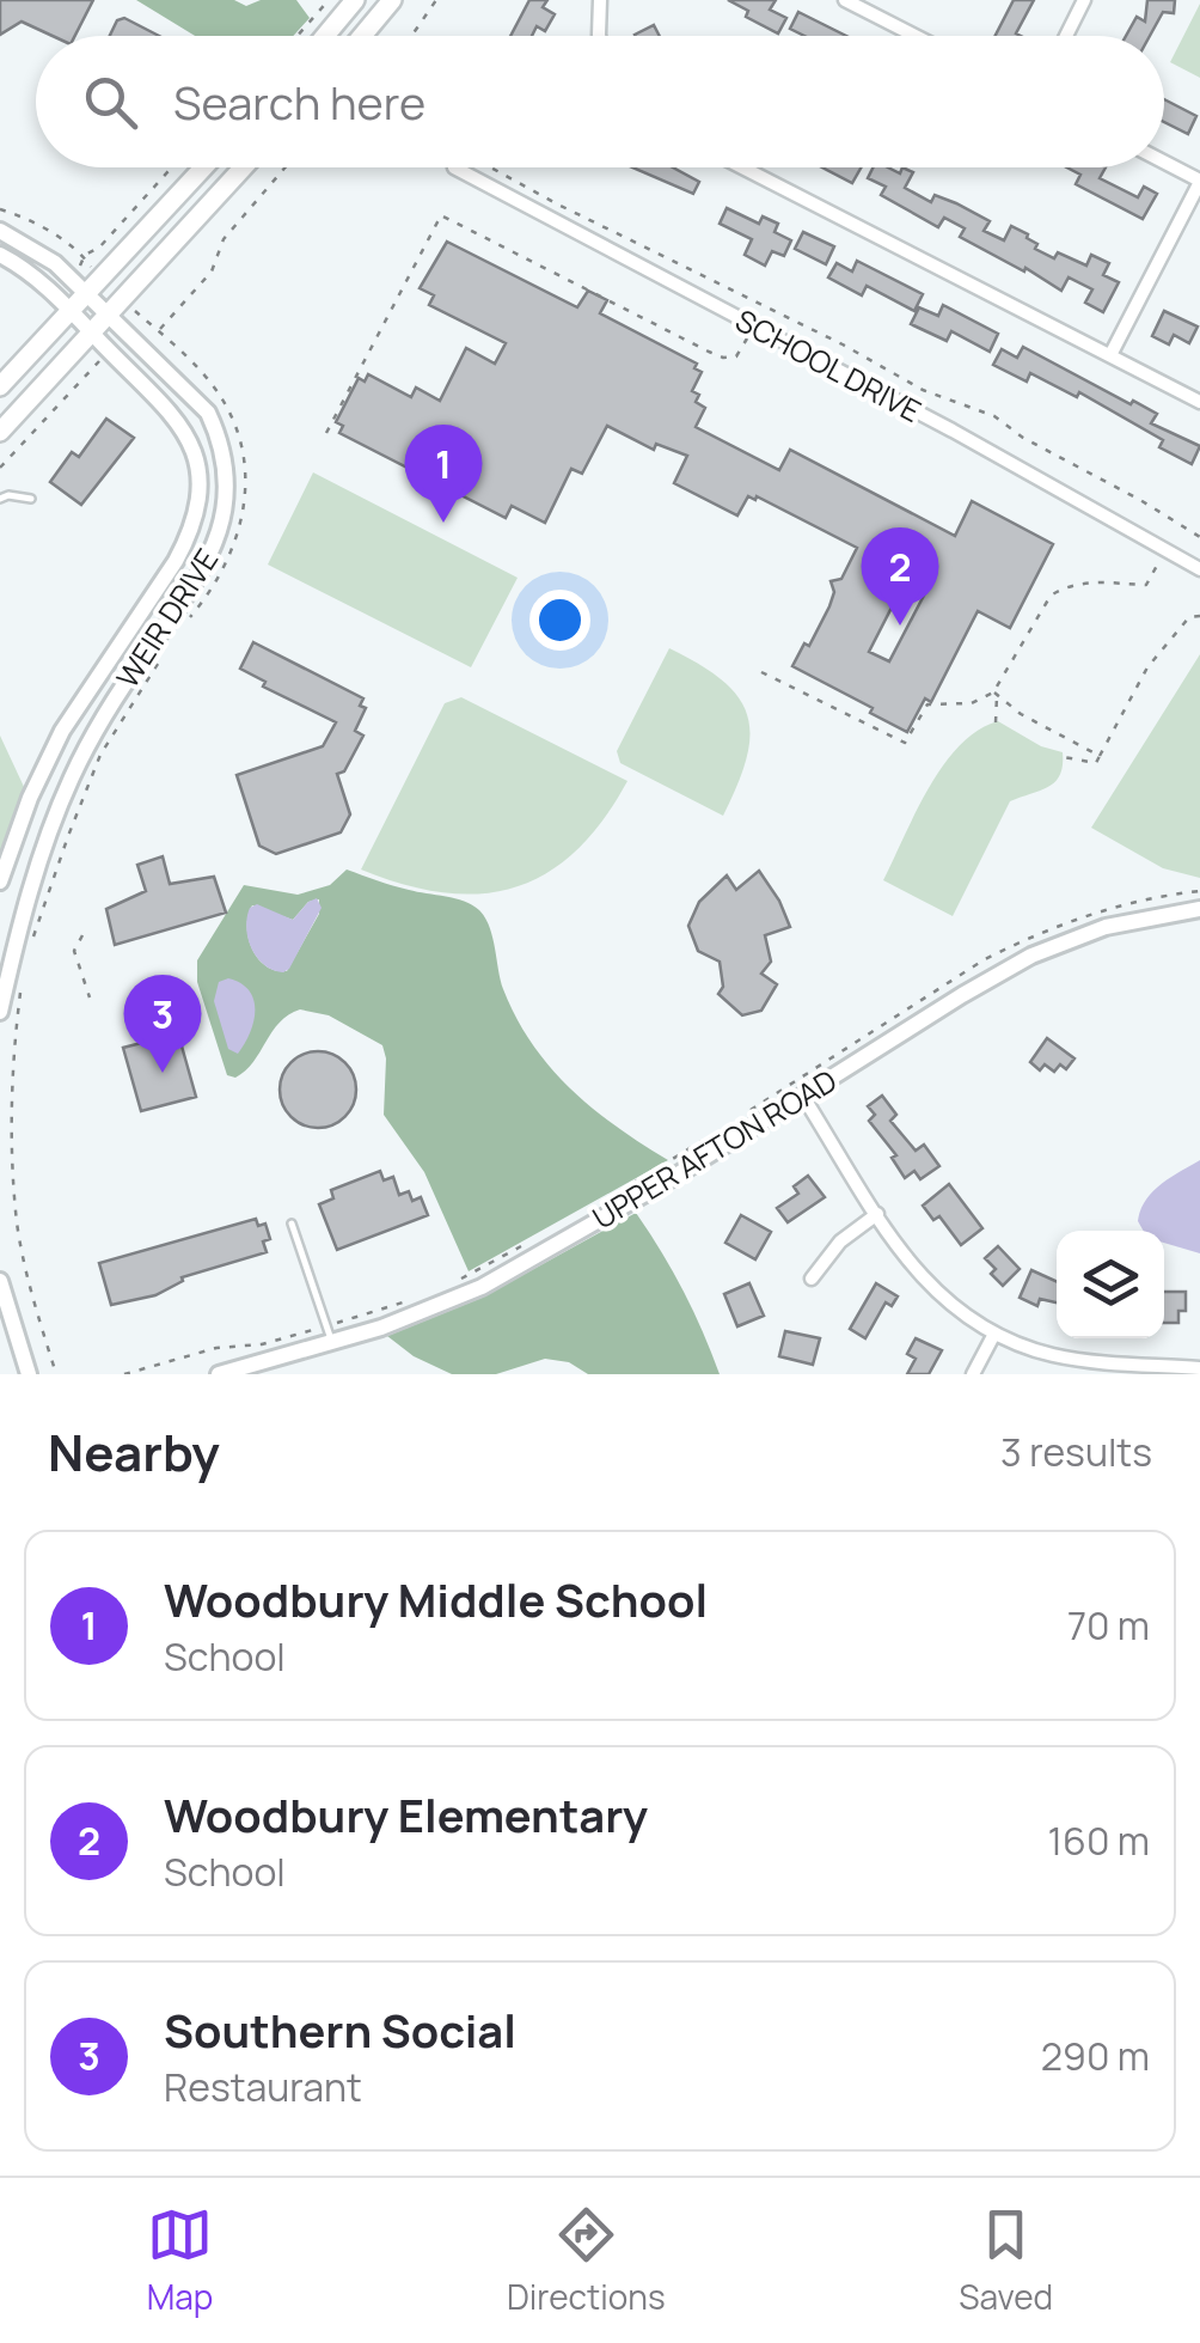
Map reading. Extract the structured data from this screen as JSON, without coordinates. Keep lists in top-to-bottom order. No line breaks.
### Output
{"streets":{"street":["SCHOOL DRIVE","WEIR DRIVE","UPPER AFTON ROAD"]},"page":{"search":"Search here","pins":["1","2","3"],"heading":["Nearby","3 results"],"list":[{"mark":"1","name":"Woodbury Middle School","note":"School","value":"70 m"},{"mark":"2","name":"Woodbury Elementary","note":"School","value":"160 m"},{"mark":"3","name":"Southern Social","note":"Restaurant","value":"290 m"}],"nav":["Map","Directions","Saved"]}}
